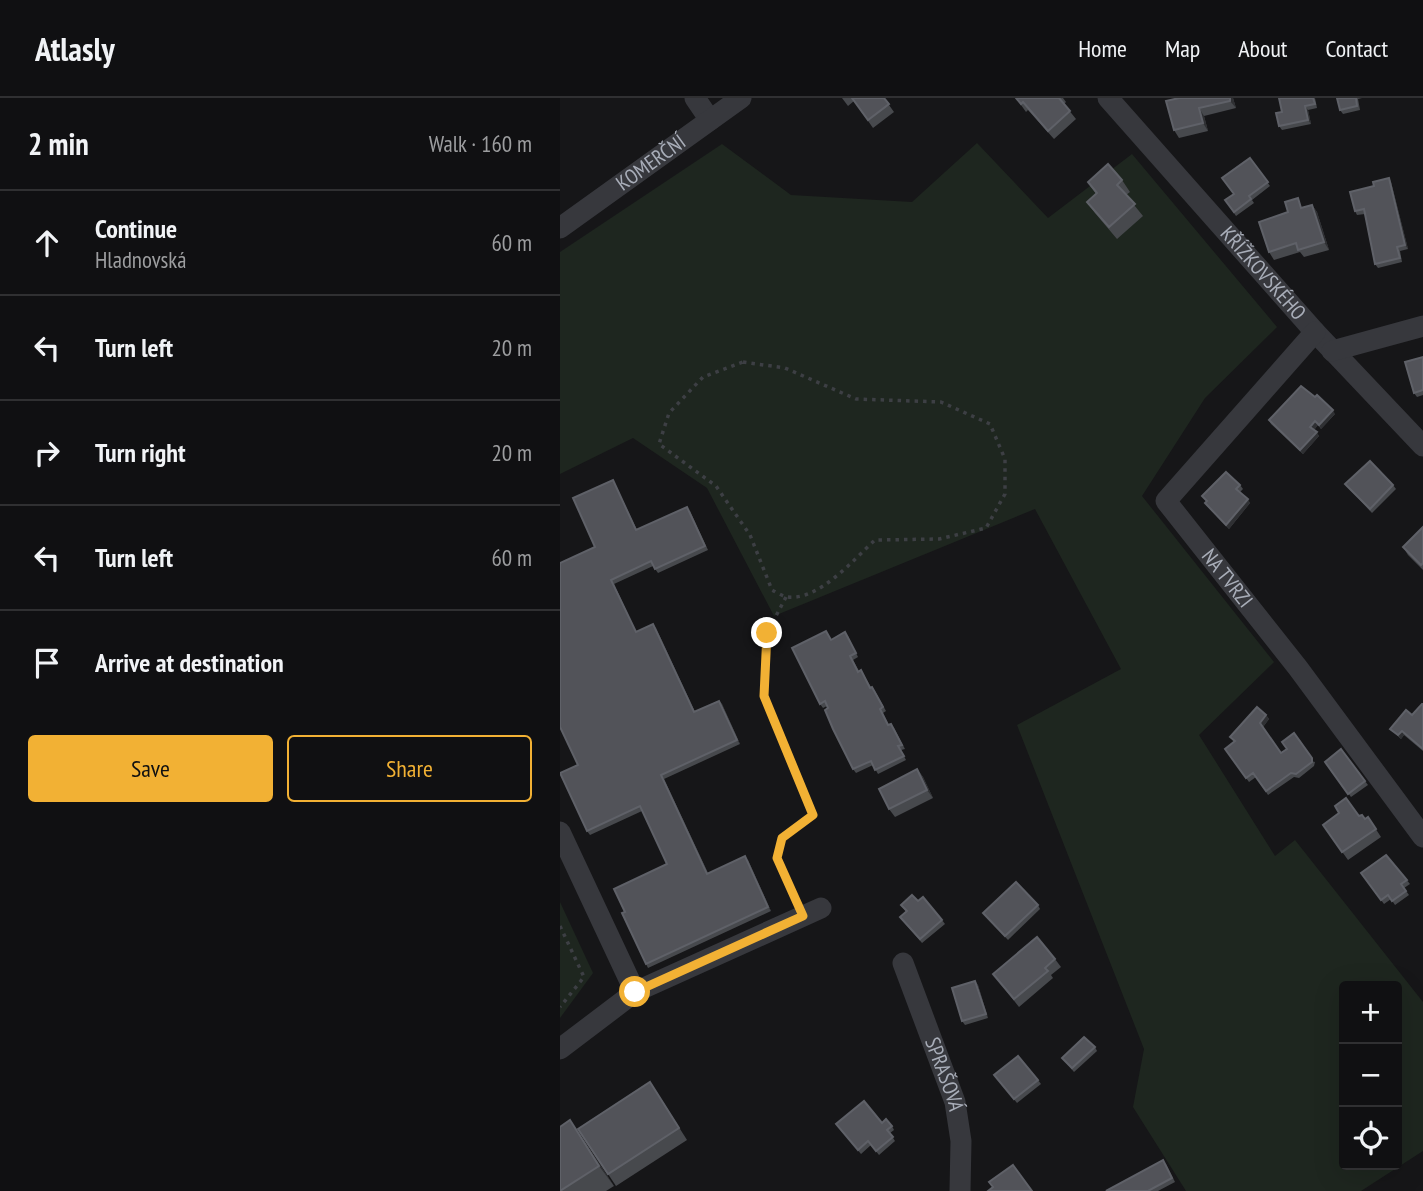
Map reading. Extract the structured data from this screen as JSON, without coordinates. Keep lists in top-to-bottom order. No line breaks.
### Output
{"streets":{"street":["KOMERČNÍ","KŘÍŽKOVSKÉHO","NA TVRZI","SPRAŠOVÁ"]},"crossings":[["KŘÍŽKOVSKÉHO","NA TVRZI"]],"page":{"header":"Atlasly","nav":["Home","Map","About","Contact"],"heading":["2 min","Walk · 160 m"],"list":[["Continue","Hladnovská","60 m"],["Turn left","20 m"],["Turn right","20 m"],["Turn left","60 m"],"Arrive at destination"],"buttons":["Save","Share"],"map_buttons":["+","−"]}}
